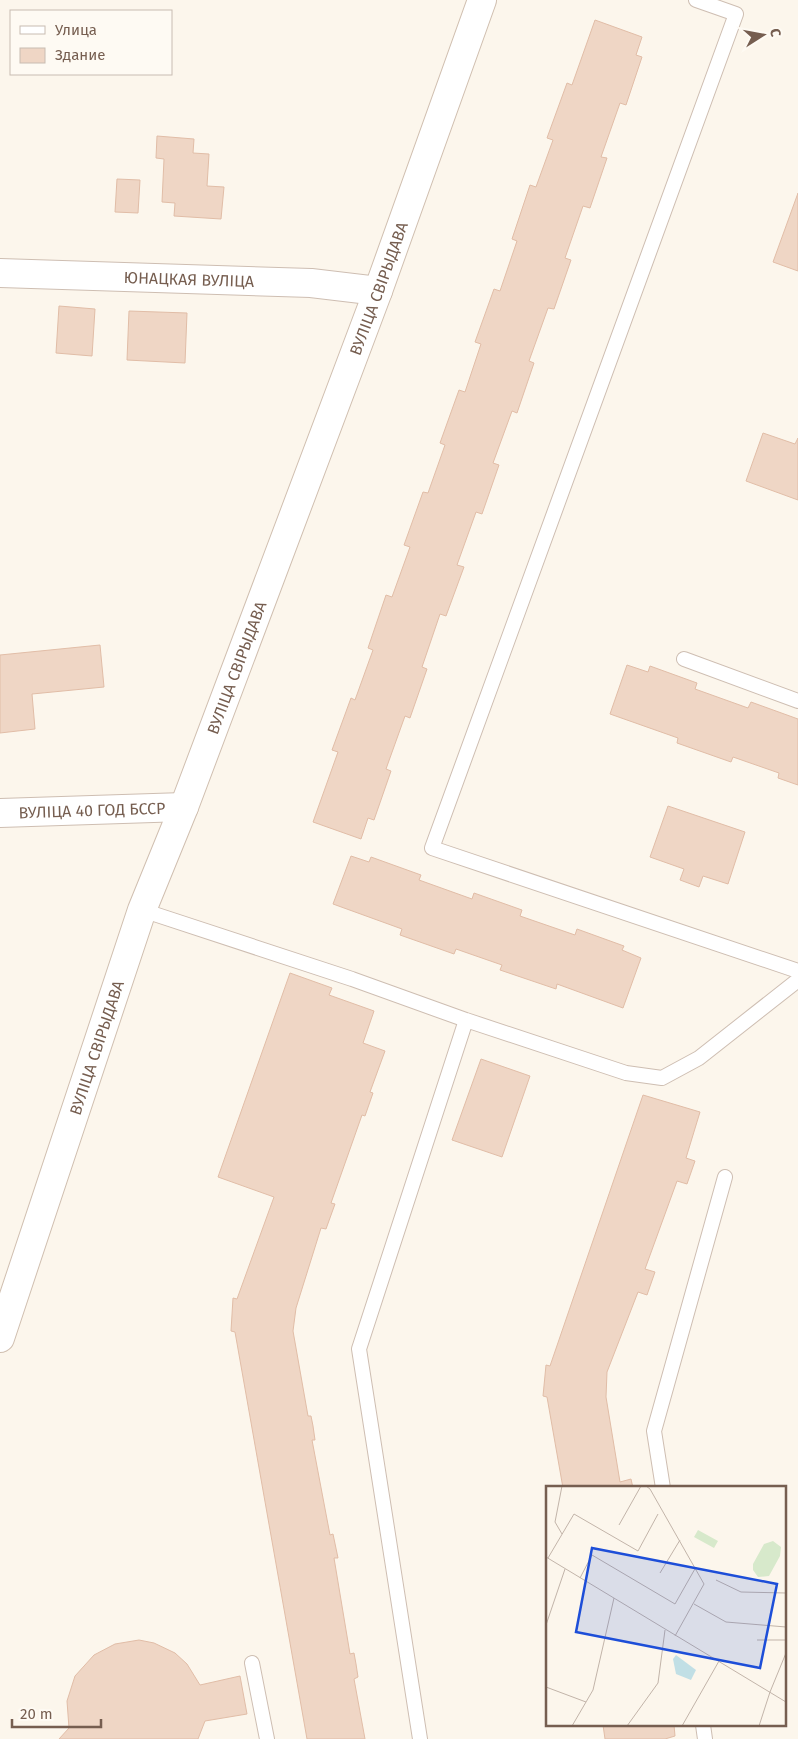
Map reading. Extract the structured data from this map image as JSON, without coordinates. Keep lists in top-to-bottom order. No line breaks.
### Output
{"streets":{"main road":["ЮНАЦКАЯ ВУЛІЦА","ВУЛІЦА СВІРЫДАВА","ВУЛІЦА 40 ГОД БССР"]},"crossings":[["ЮНАЦКАЯ ВУЛІЦА","ВУЛІЦА СВІРЫДАВА"],["ВУЛІЦА СВІРЫДАВА","ВУЛІЦА 40 ГОД БССР"]],"legend":["Улица","Здание"],"scale_bar":"20 m","north":"right"}
